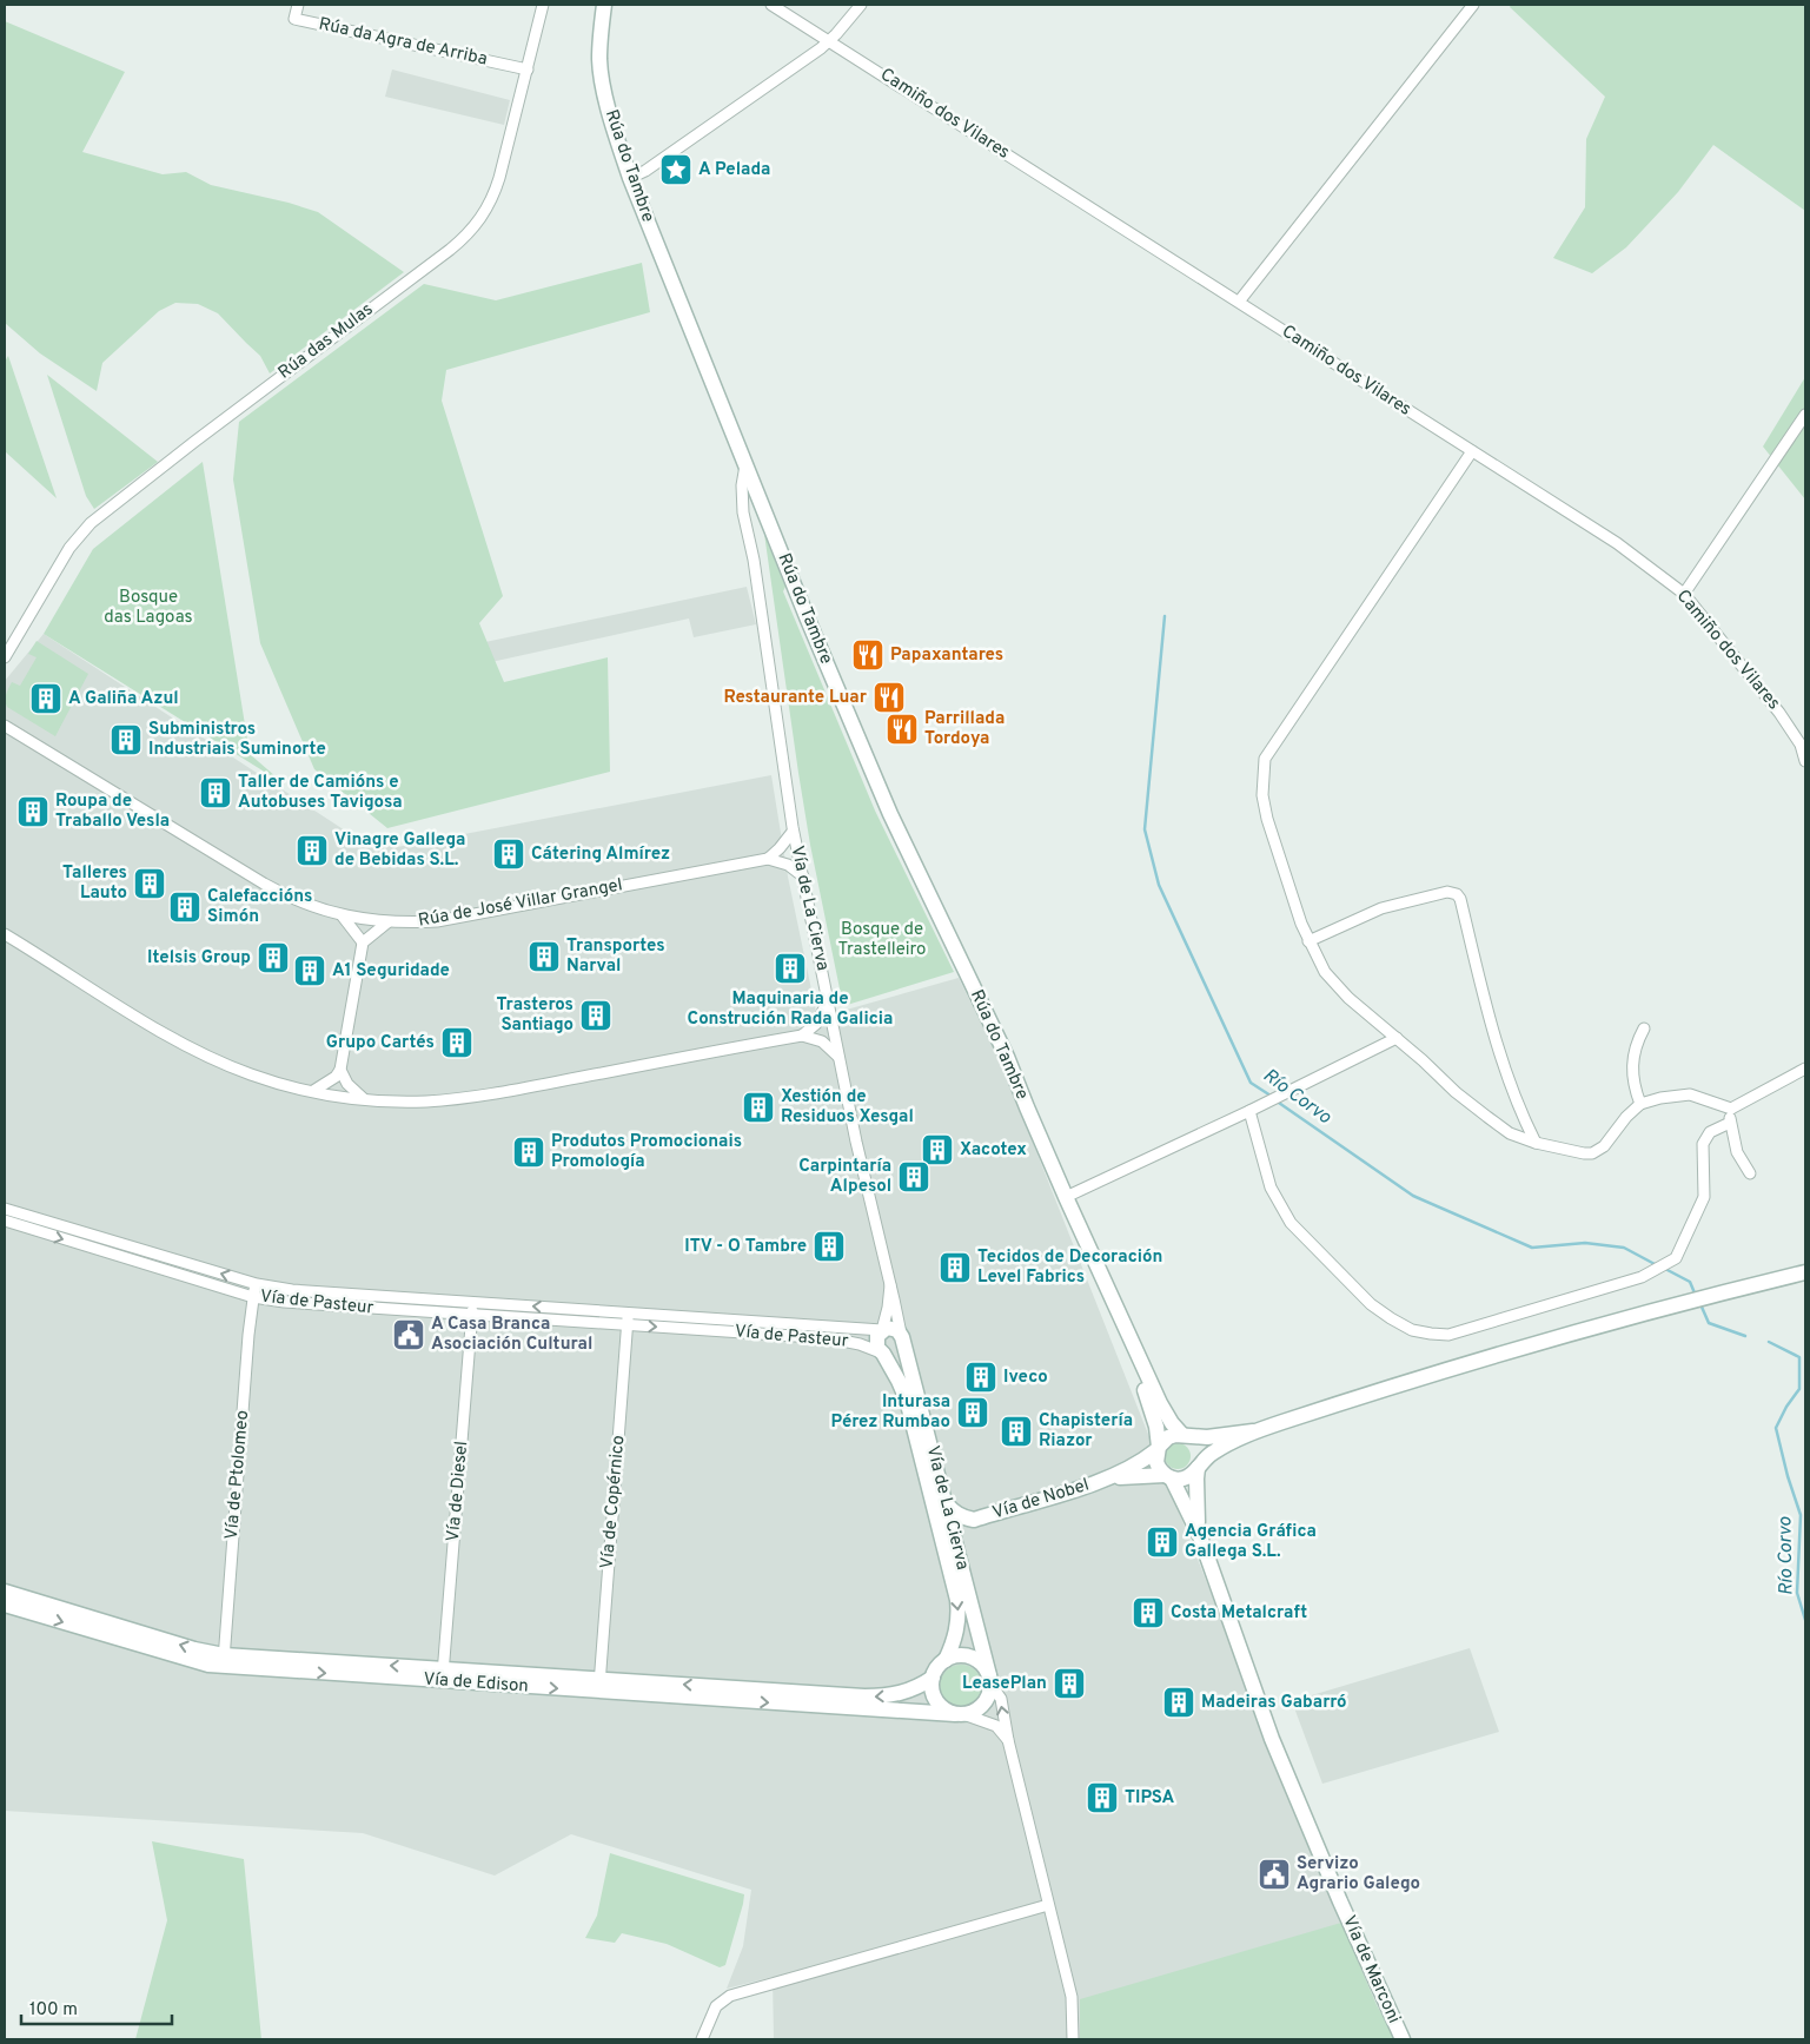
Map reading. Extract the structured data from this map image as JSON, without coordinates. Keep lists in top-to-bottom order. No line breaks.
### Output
{"streets":{"main road":["Rúa do Tambre","Vía de La Cierva","Vía de Nobel","Vía de Edison","Vía de Marconi"],"street":["Rúa da Agra de Arriba","Camiño dos Vilares","Rúa das Mulas","Rúa de José Villar Grangel","Vía de Pasteur","Vía de Ptolomeo","Vía de Diesel","Vía de Copérnico"]},"crossings":[["Rúa da Agra de Arriba","Rúa das Mulas"],["Rúa do Tambre","Vía de La Cierva"],["Rúa de José Villar Grangel","Vía de La Cierva"],["Vía de La Cierva","Vía de Pasteur"],["Vía de La Cierva","Vía de Nobel"],["Vía de La Cierva","Vía de Edison"],["Vía de Pasteur","Vía de Ptolomeo"],["Vía de Pasteur","Vía de Diesel"],["Vía de Pasteur","Vía de Copérnico"],["Vía de Ptolomeo","Vía de Edison"],["Vía de Diesel","Vía de Edison"],["Vía de Nobel","Vía de Marconi"],["Vía de Copérnico","Vía de Edison"]],"water":["Río Corvo"],"parks":["Bosque das Lagoas","Bosque de Trastelleiro"],"places":{"place":["A Pelada"],"restaurant":["Papaxantares","Restaurante Luar","Parrillada Tordoya"],"building":["A Galiña Azul","Subministros Industriais Suminorte","Taller de Camións e Autobuses Tavigosa","Roupa de Traballo Vesla","Vinagre Gallega de Bebidas S.L.","Cátering Almírez","Talleres Lauto","Calefaccións Simón","Transportes Narval","Itelsis Group","Maquinaria de Construción Rada Galicia","A1 Seguridade","Trasteros Santiago","Grupo Cartés","Xestión de Residuos Xesgal","Xacotex","Produtos Promocionais Promología","Carpintaría Alpesol","ITV - O Tambre","Tecidos de Decoración Level Fabrics","Iveco","Inturasa Pérez Rumbao","Chapistería Riazor","Agencia Gráfica Gallega S.L.","Costa Metalcraft","LeasePlan","Madeiras Gabarró","TIPSA"],"public building":["A Casa Branca Asociación Cultural","Servizo Agrario Galego"]},"scale_bar":"100 m"}
